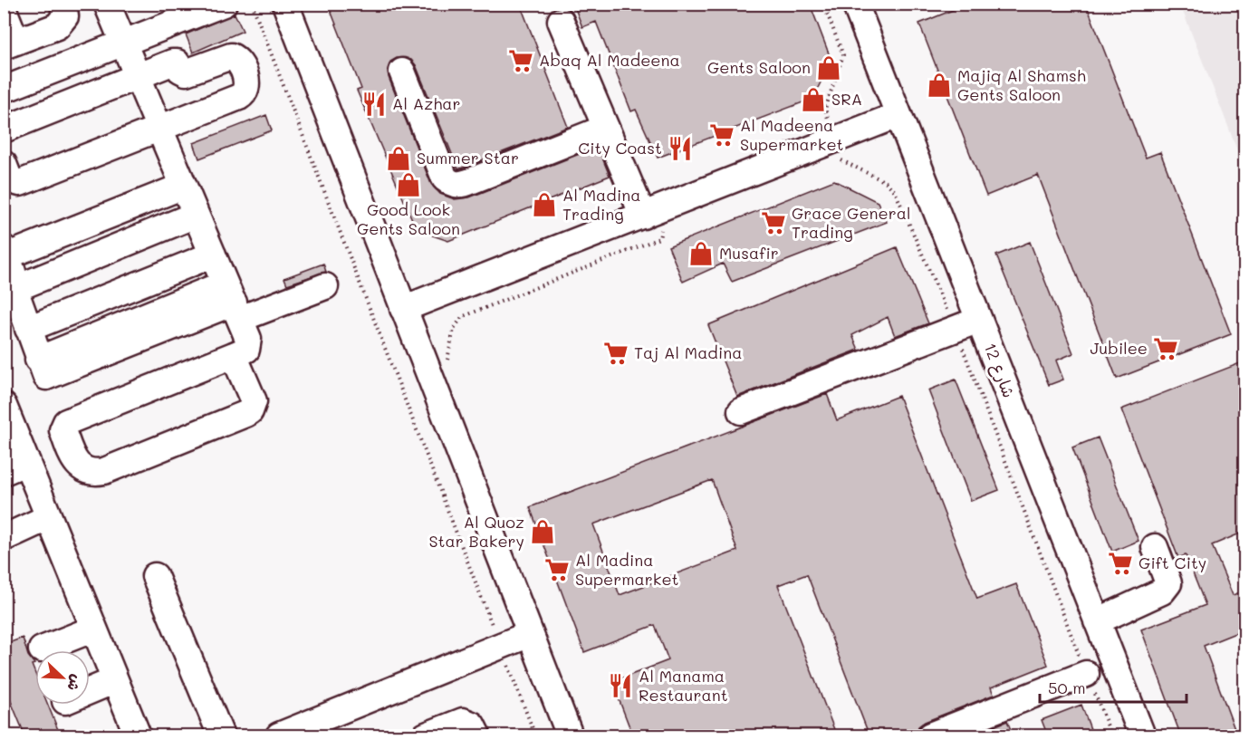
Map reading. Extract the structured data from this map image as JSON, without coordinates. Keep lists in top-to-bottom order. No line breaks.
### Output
{"streets":{"street":["شارع 12"]},"places":{"supermarket":["Abaq Al Madeena","Al Madeena Supermarket","Grace General Trading","Jubilee","Taj Al Madina","Gift City","Al Madina Supermarket"],"shop":["Gents Saloon","Majiq Al Shamsh Gents Saloon","SRA","Summer Star","Good Look Gents Saloon","Al Madina Trading","Musafir","Al Quoz Star Bakery"],"restaurant":["Al Azhar","City Coast","Al Manama Restaurant"]},"scale_bar":"50 m","north":"bottom right"}
